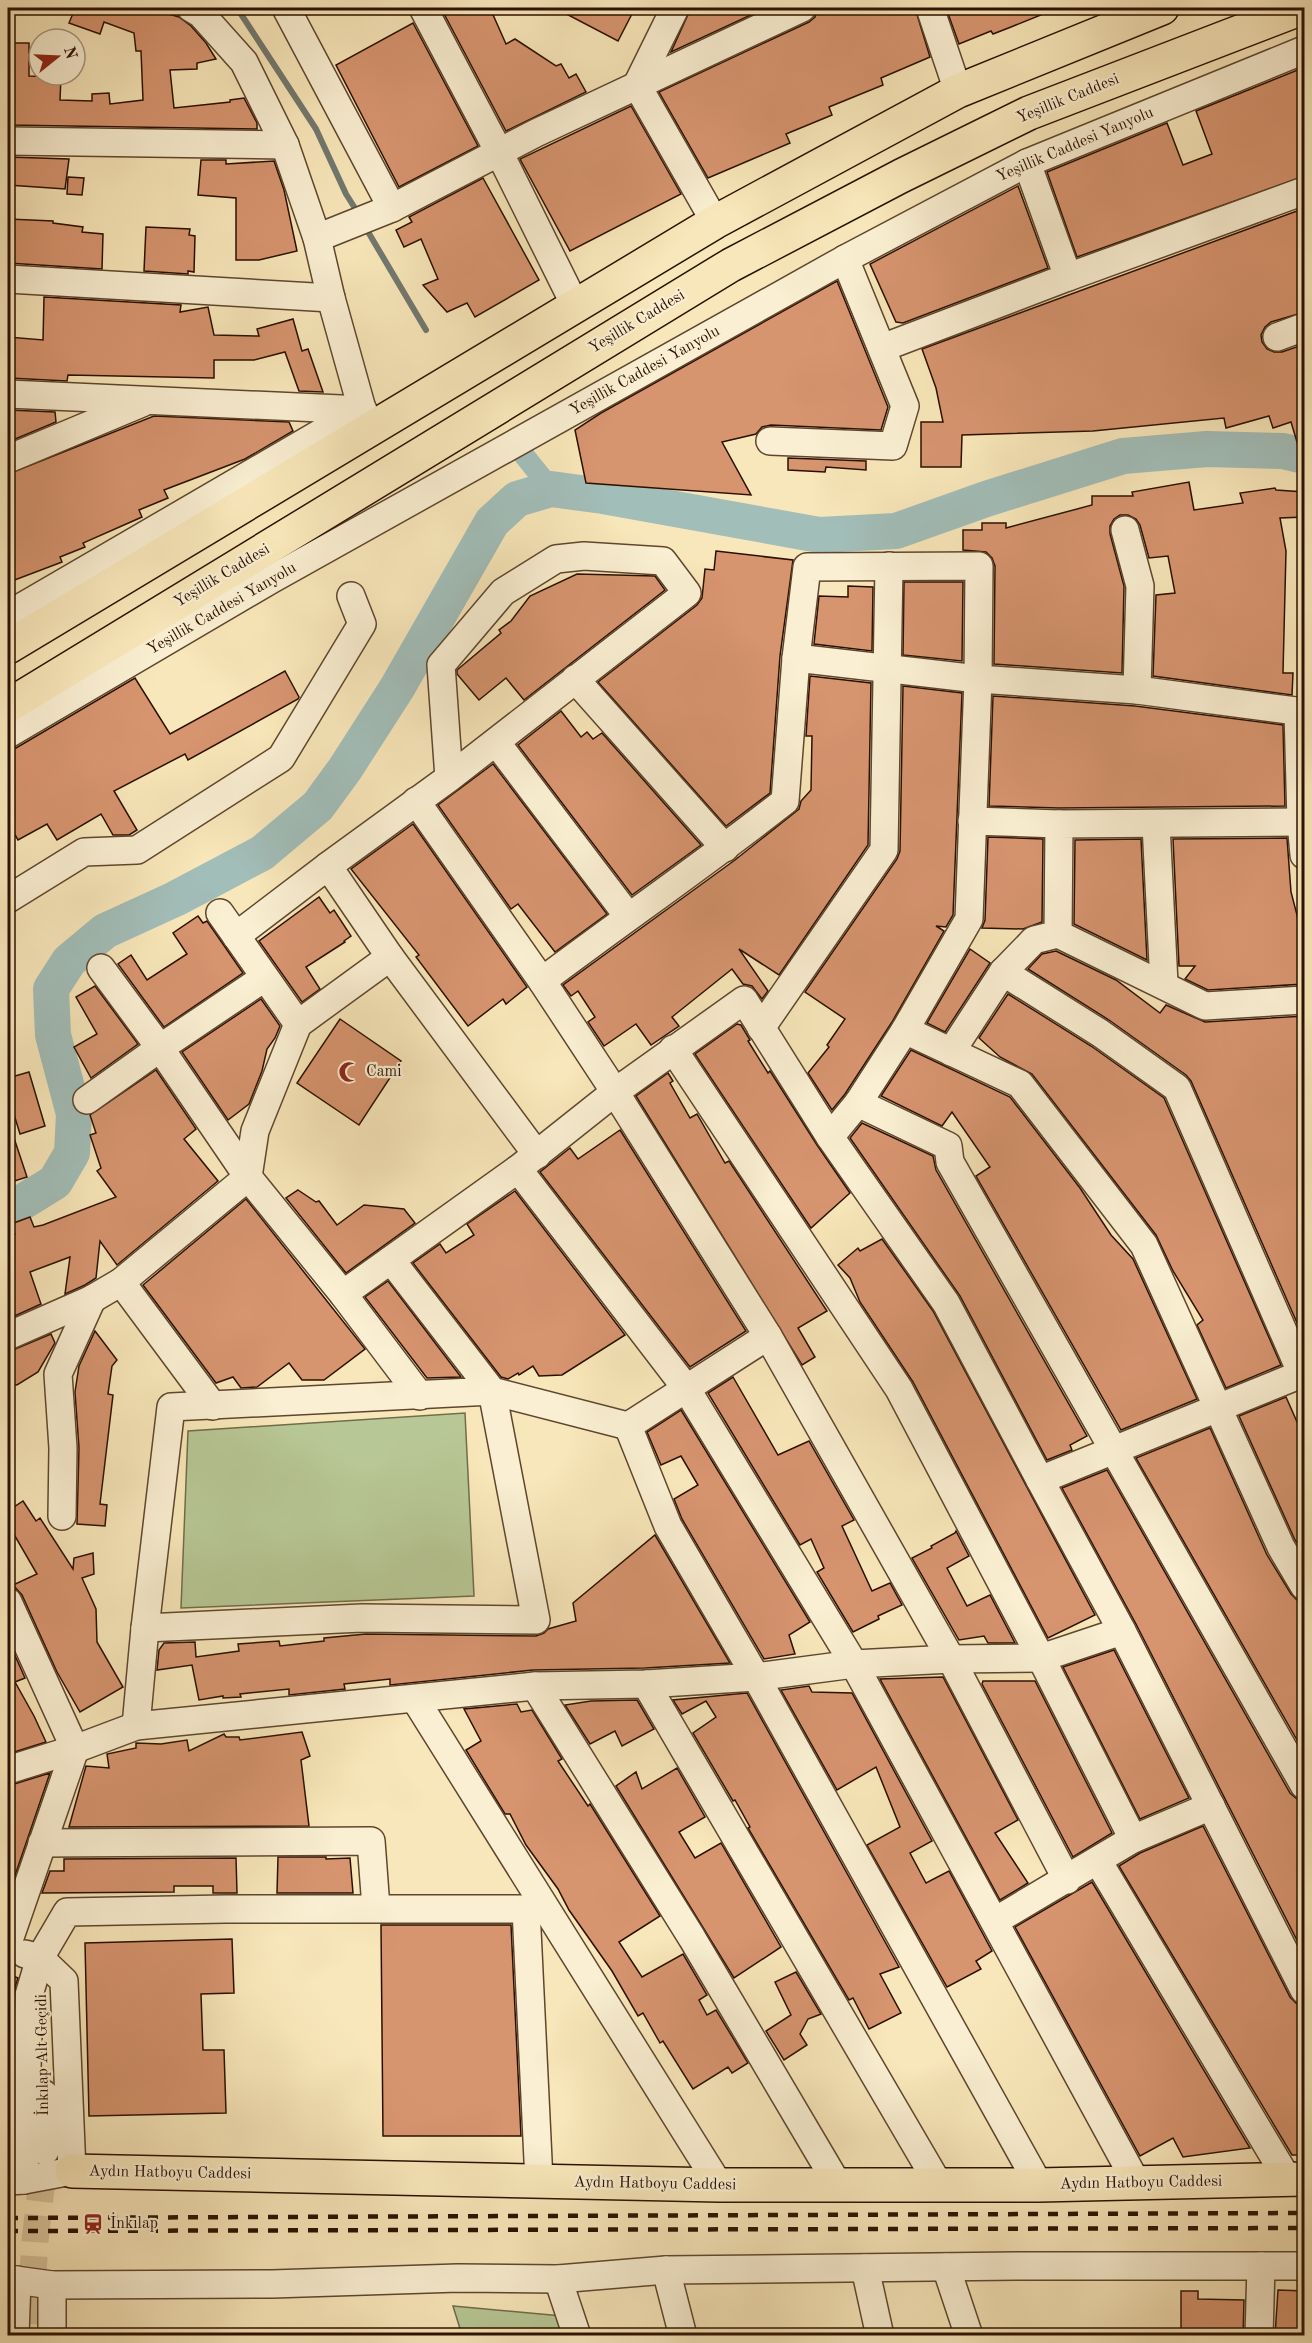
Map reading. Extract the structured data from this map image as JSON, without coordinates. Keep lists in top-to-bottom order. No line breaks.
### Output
{"streets":{"main road":["Yeşillik Caddesi","Aydın Hatboyu Caddesi"],"street":["Yeşillik Caddesi Yanyolu","İnkılap Alt Geçidi"]},"places":{"mosque":["Cami"],"station":["İnkılap"]},"north":"right"}
